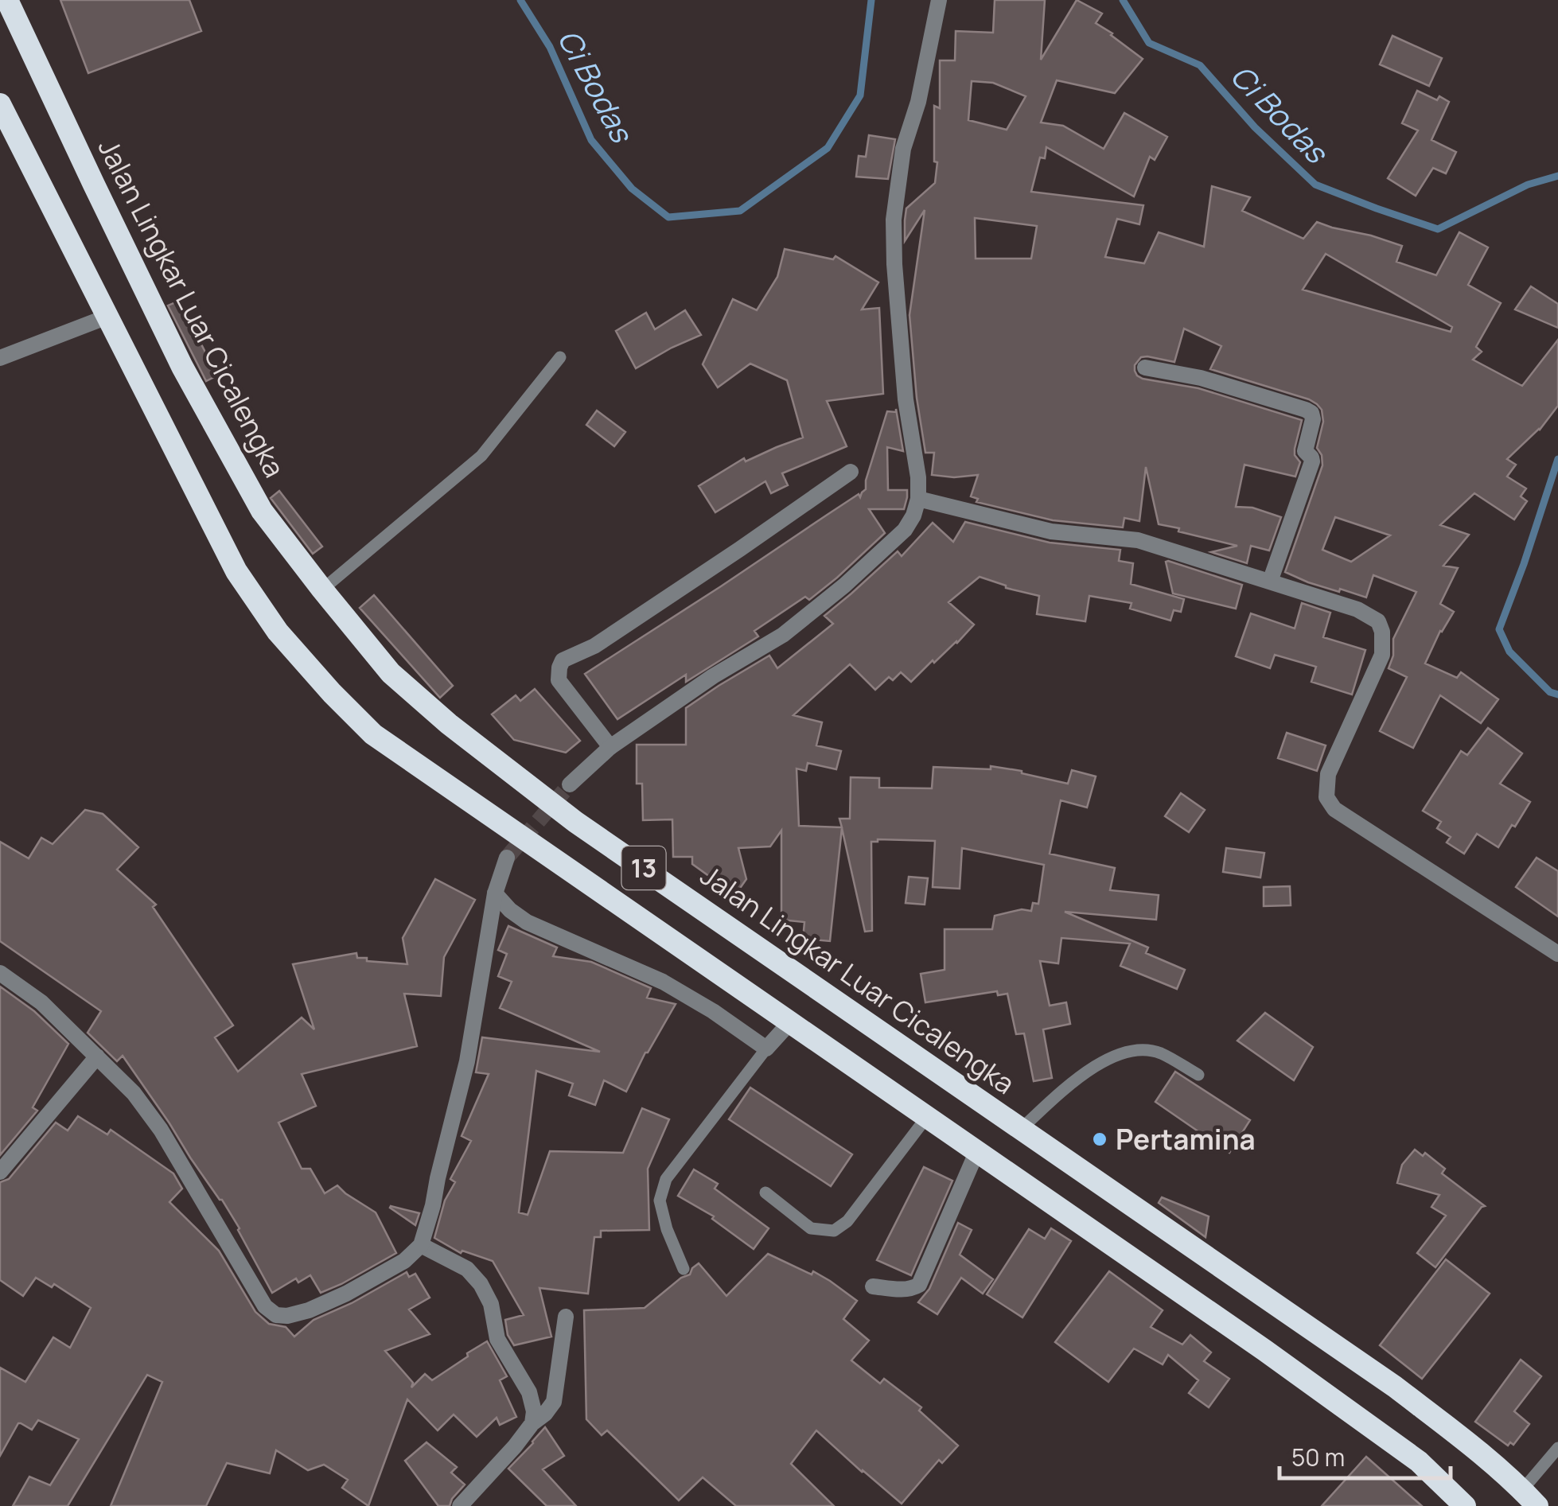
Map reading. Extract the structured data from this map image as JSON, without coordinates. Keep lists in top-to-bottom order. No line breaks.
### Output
{"streets":{"highway":["Jalan Lingkar Luar Cicalengka","13"]},"water":["Ci Bodas"],"places":["Pertamina"],"scale_bar":"50 m"}
